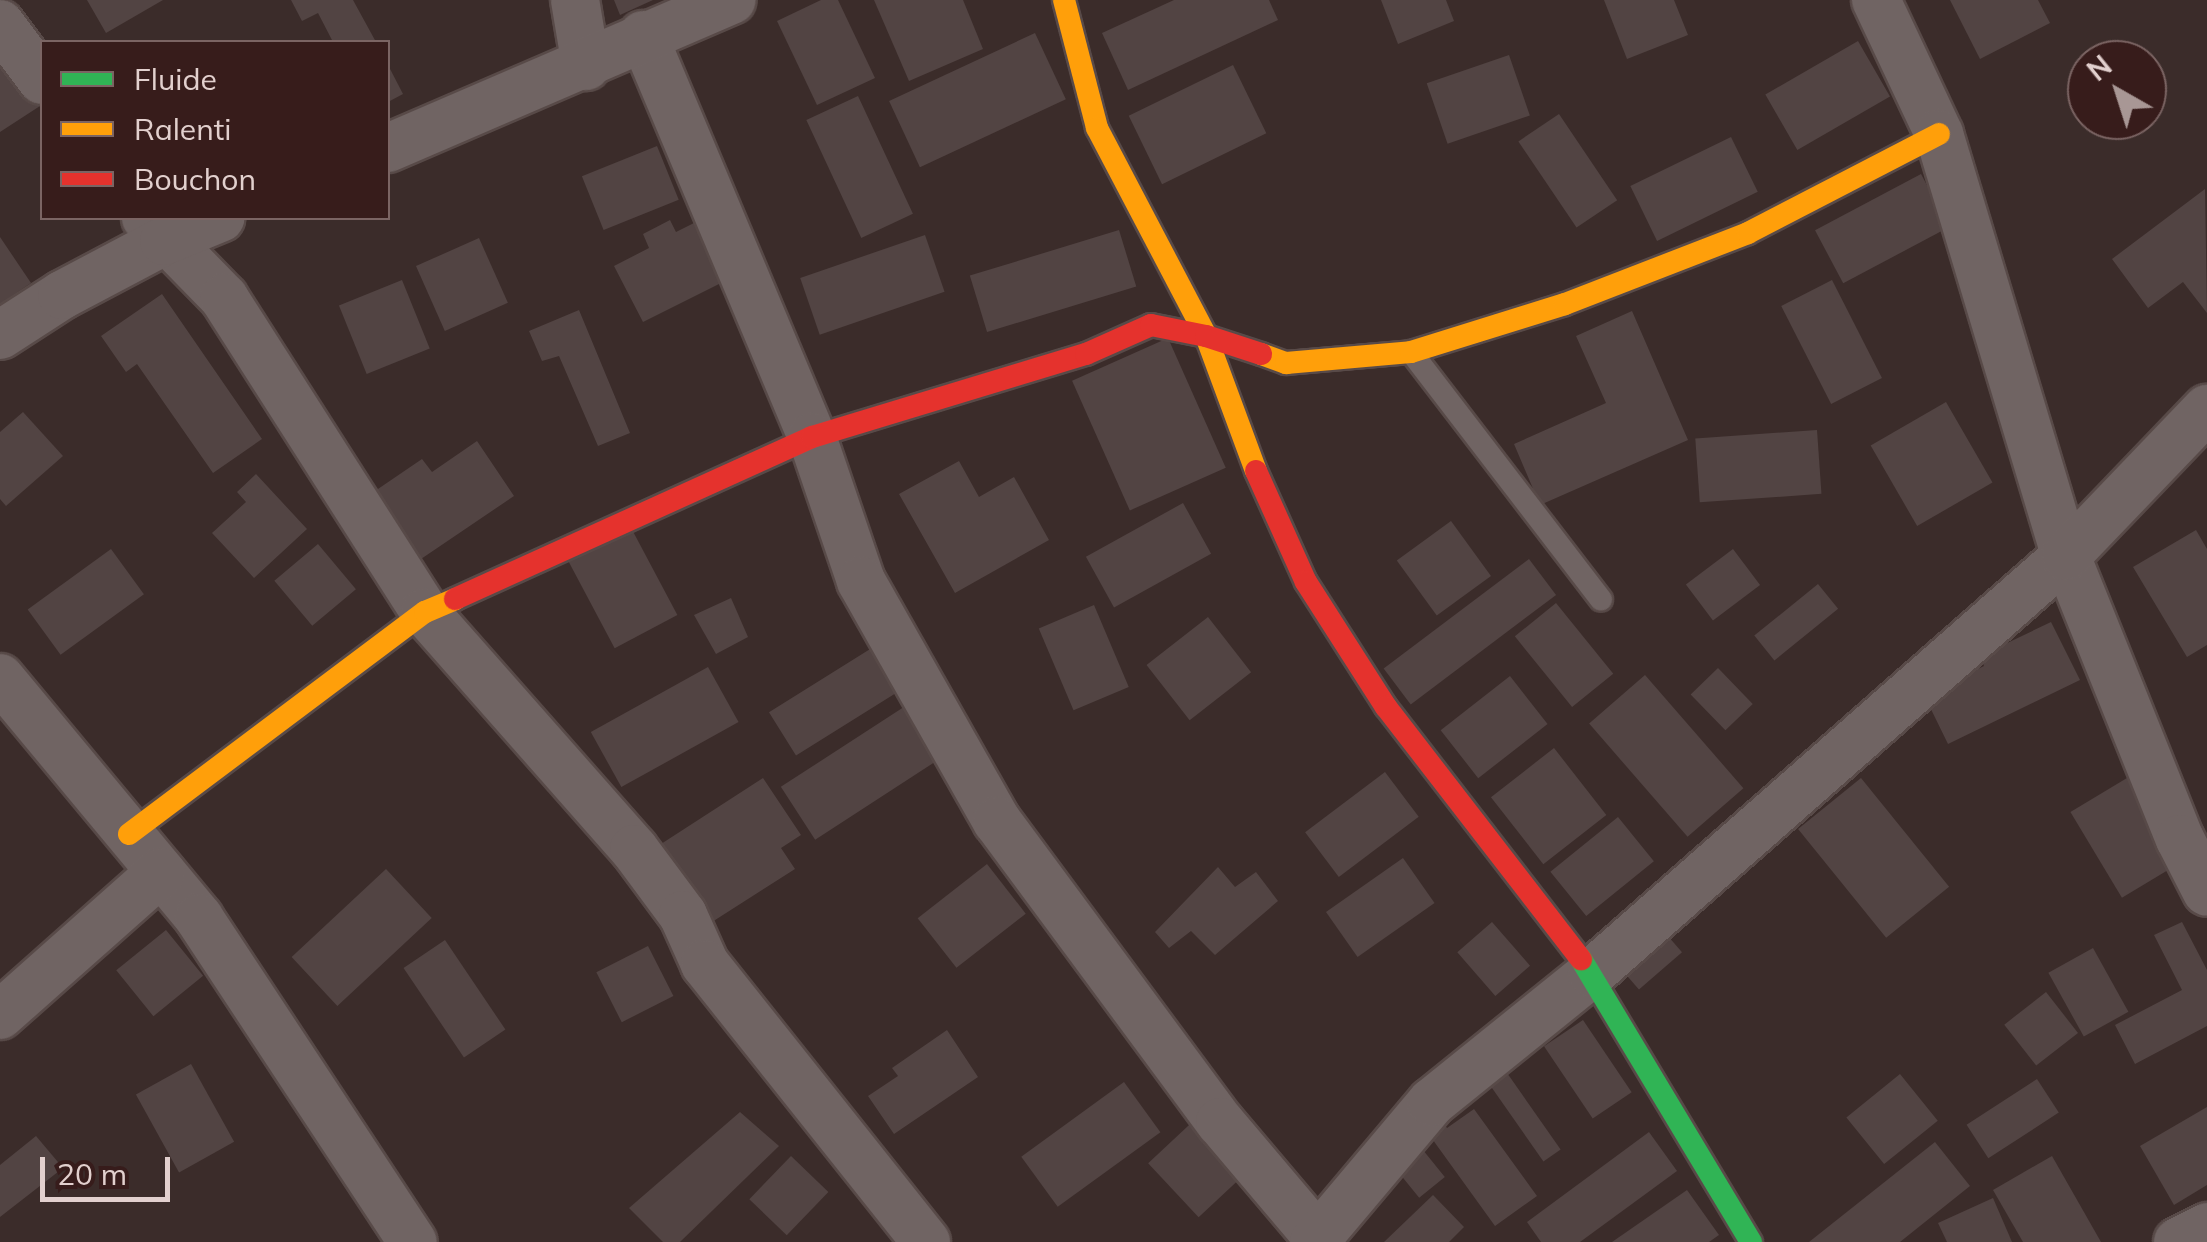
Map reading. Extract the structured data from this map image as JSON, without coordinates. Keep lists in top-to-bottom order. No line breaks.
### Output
{"legend":["Fluide","Ralenti","Bouchon"],"scale_bar":"20 m","north":"top left"}
